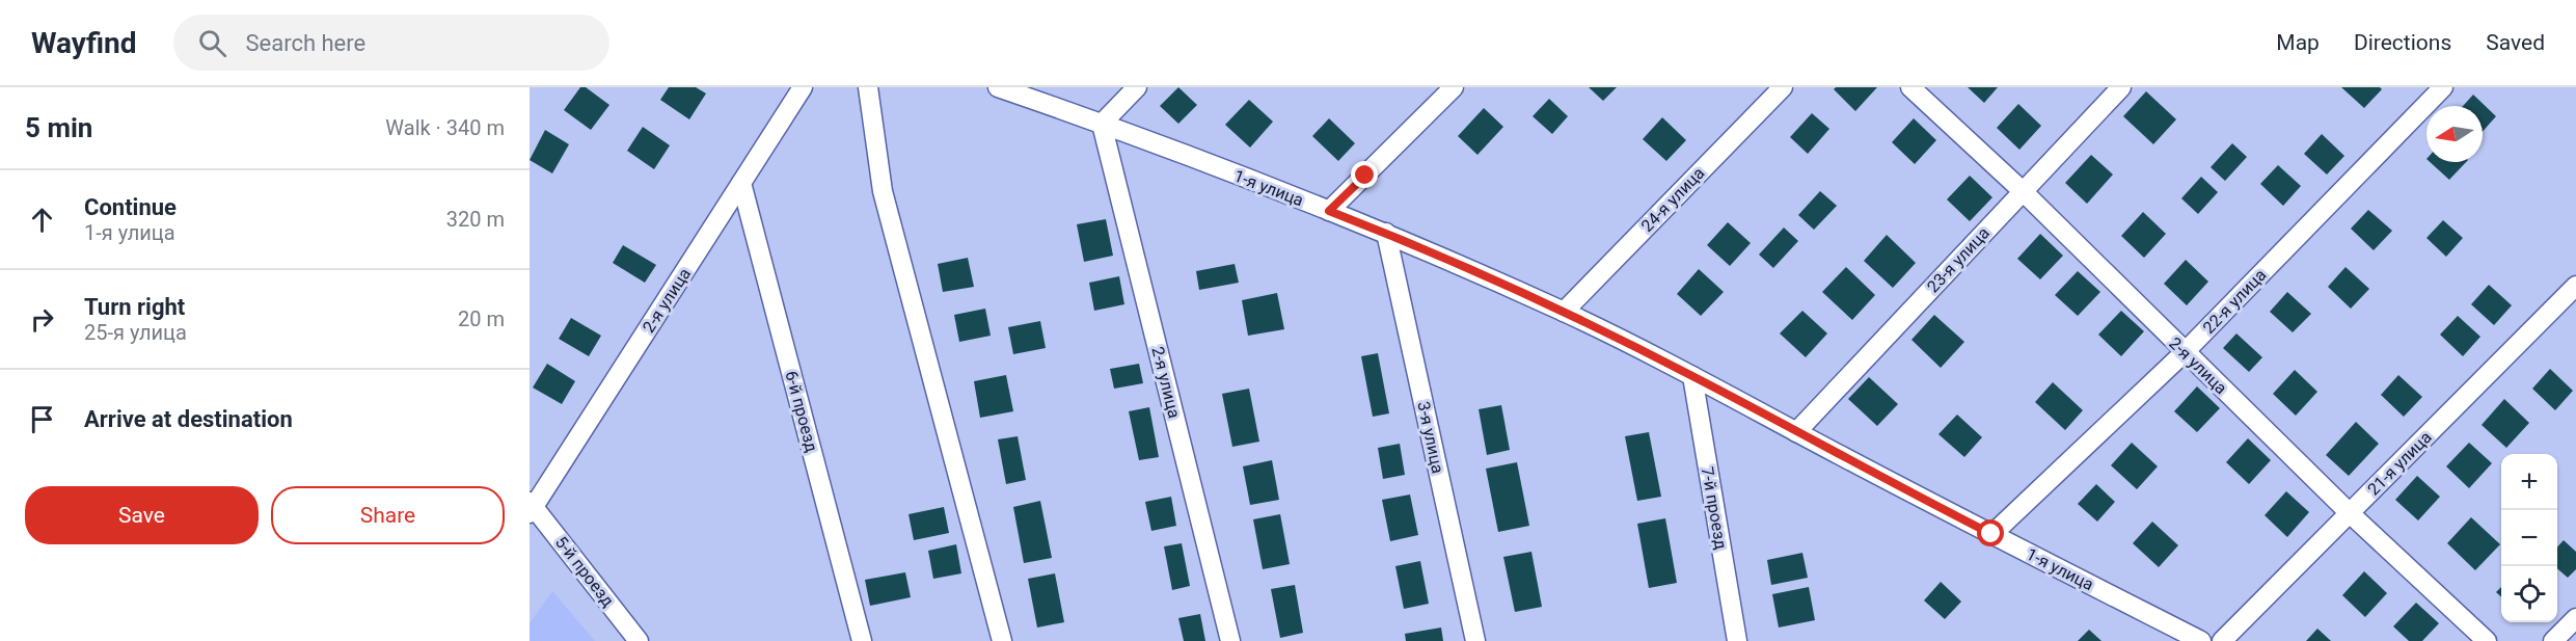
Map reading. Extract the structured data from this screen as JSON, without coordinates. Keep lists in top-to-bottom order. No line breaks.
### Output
{"streets":{"street":["1-я улица","24-я улица","23-я улица","2-я улица","22-я улица","6-й проезд","3-я улица","21-я улица","7-й проезд","5-й проезд"]},"crossings":[["1-я улица","24-я улица"],["1-я улица","23-я улица"],["1-я улица","2-я улица"],["1-я улица","22-я улица"],["1-я улица","3-я улица"],["1-я улица","7-й проезд"],["23-я улица","2-я улица"],["2-я улица","22-я улица"],["2-я улица","6-й проезд"],["2-я улица","21-я улица"],["2-я улица","5-й проезд"]],"north":"left","page":{"header":"Wayfind","search":"Search here","nav":["Map","Directions","Saved"],"heading":["5 min","Walk · 340 m"],"list":[["Continue","1-я улица","320 m"],["Turn right","25-я улица","20 m"],"Arrive at destination"],"map_buttons":["+","−"],"buttons":["Save","Share"]}}
